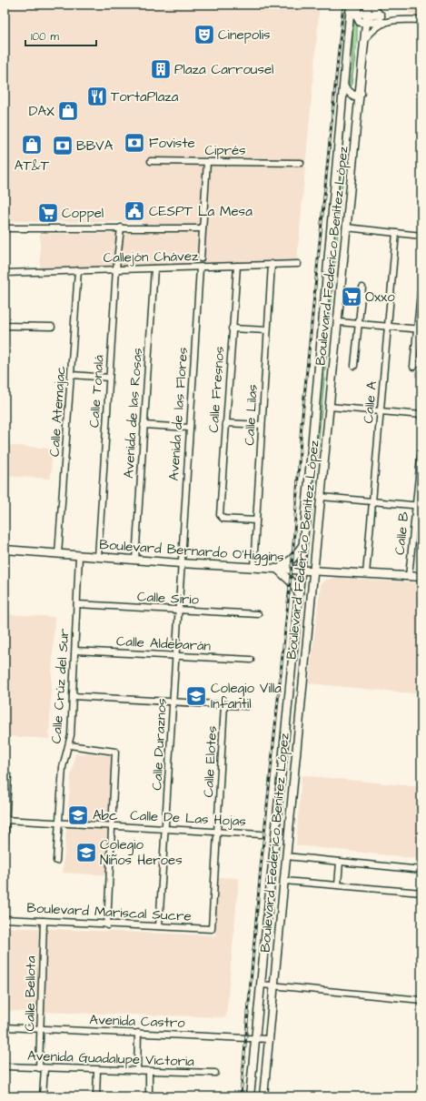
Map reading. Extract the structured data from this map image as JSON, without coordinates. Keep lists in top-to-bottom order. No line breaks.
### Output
{"streets":{"main road":["Boulevard Federico Benítez López","Boulevard Bernardo O'Higgins"],"street":["Ciprés","Callejón Chávez","Calle Fresnos","Calle Tonalá","Calle A","Calle Atemajac","Avenida de las Rosas","Avenida de las Flores","Calle Lilas","Calle B","Calle Sirio","Calle Aldebarán","Calle Crúz del Sur","Calle Duraznos","Calle Elotes","Calle De Las Hojas","Boulevard Mariscal Sucre","Calle Bellota","Avenida Castro","Avenida Guadalupe Victoria"]},"crossings":[["Boulevard Federico Benítez López","Boulevard Bernardo O'Higgins"],["Boulevard Federico Benítez López","Avenida Castro"],["Callejón Chávez","Calle Fresnos"],["Callejón Chávez","Calle Tonalá"],["Callejón Chávez","Calle Atemajac"],["Callejón Chávez","Avenida de las Rosas"],["Callejón Chávez","Avenida de las Flores"],["Callejón Chávez","Calle Lilas"],["Calle Fresnos","Calle Lilas"],["Calle Tonalá","Boulevard Bernardo O'Higgins"],["Calle A","Boulevard Bernardo O'Higgins"],["Calle Atemajac","Boulevard Bernardo O'Higgins"],["Avenida de las Rosas","Boulevard Bernardo O'Higgins"],["Avenida de las Flores","Boulevard Bernardo O'Higgins"],["Avenida de las Flores","Calle Duraznos"],["Calle Lilas","Boulevard Bernardo O'Higgins"],["Calle B","Boulevard Bernardo O'Higgins"],["Boulevard Bernardo O'Higgins","Calle Crúz del Sur"],["Boulevard Bernardo O'Higgins","Calle Duraznos"],["Calle Sirio","Calle Crúz del Sur"],["Calle Sirio","Calle Duraznos"],["Calle Aldebarán","Calle Crúz del Sur"],["Calle Aldebarán","Calle Duraznos"],["Calle Crúz del Sur","Calle De Las Hojas"],["Calle Duraznos","Calle De Las Hojas"],["Calle Duraznos","Boulevard Mariscal Sucre"],["Calle Elotes","Calle De Las Hojas"],["Calle Elotes","Boulevard Mariscal Sucre"],["Boulevard Mariscal Sucre","Calle Bellota"],["Calle Bellota","Avenida Castro"],["Calle Bellota","Avenida Guadalupe Victoria"]],"places":{"theatre":["Cinepolis"],"building":["Plaza Carrousel"],"restaurant":["TortaPlaza"],"shop":["DAX","AT&T"],"bank":["Foviste","BBVA"],"public building":["CESPT La Mesa"],"supermarket":["Coppel","Oxxo"],"school or university":["Colegio Villa Infantil","Abc","Colegio Niños Heroes"]},"scale_bar":"100 m"}
